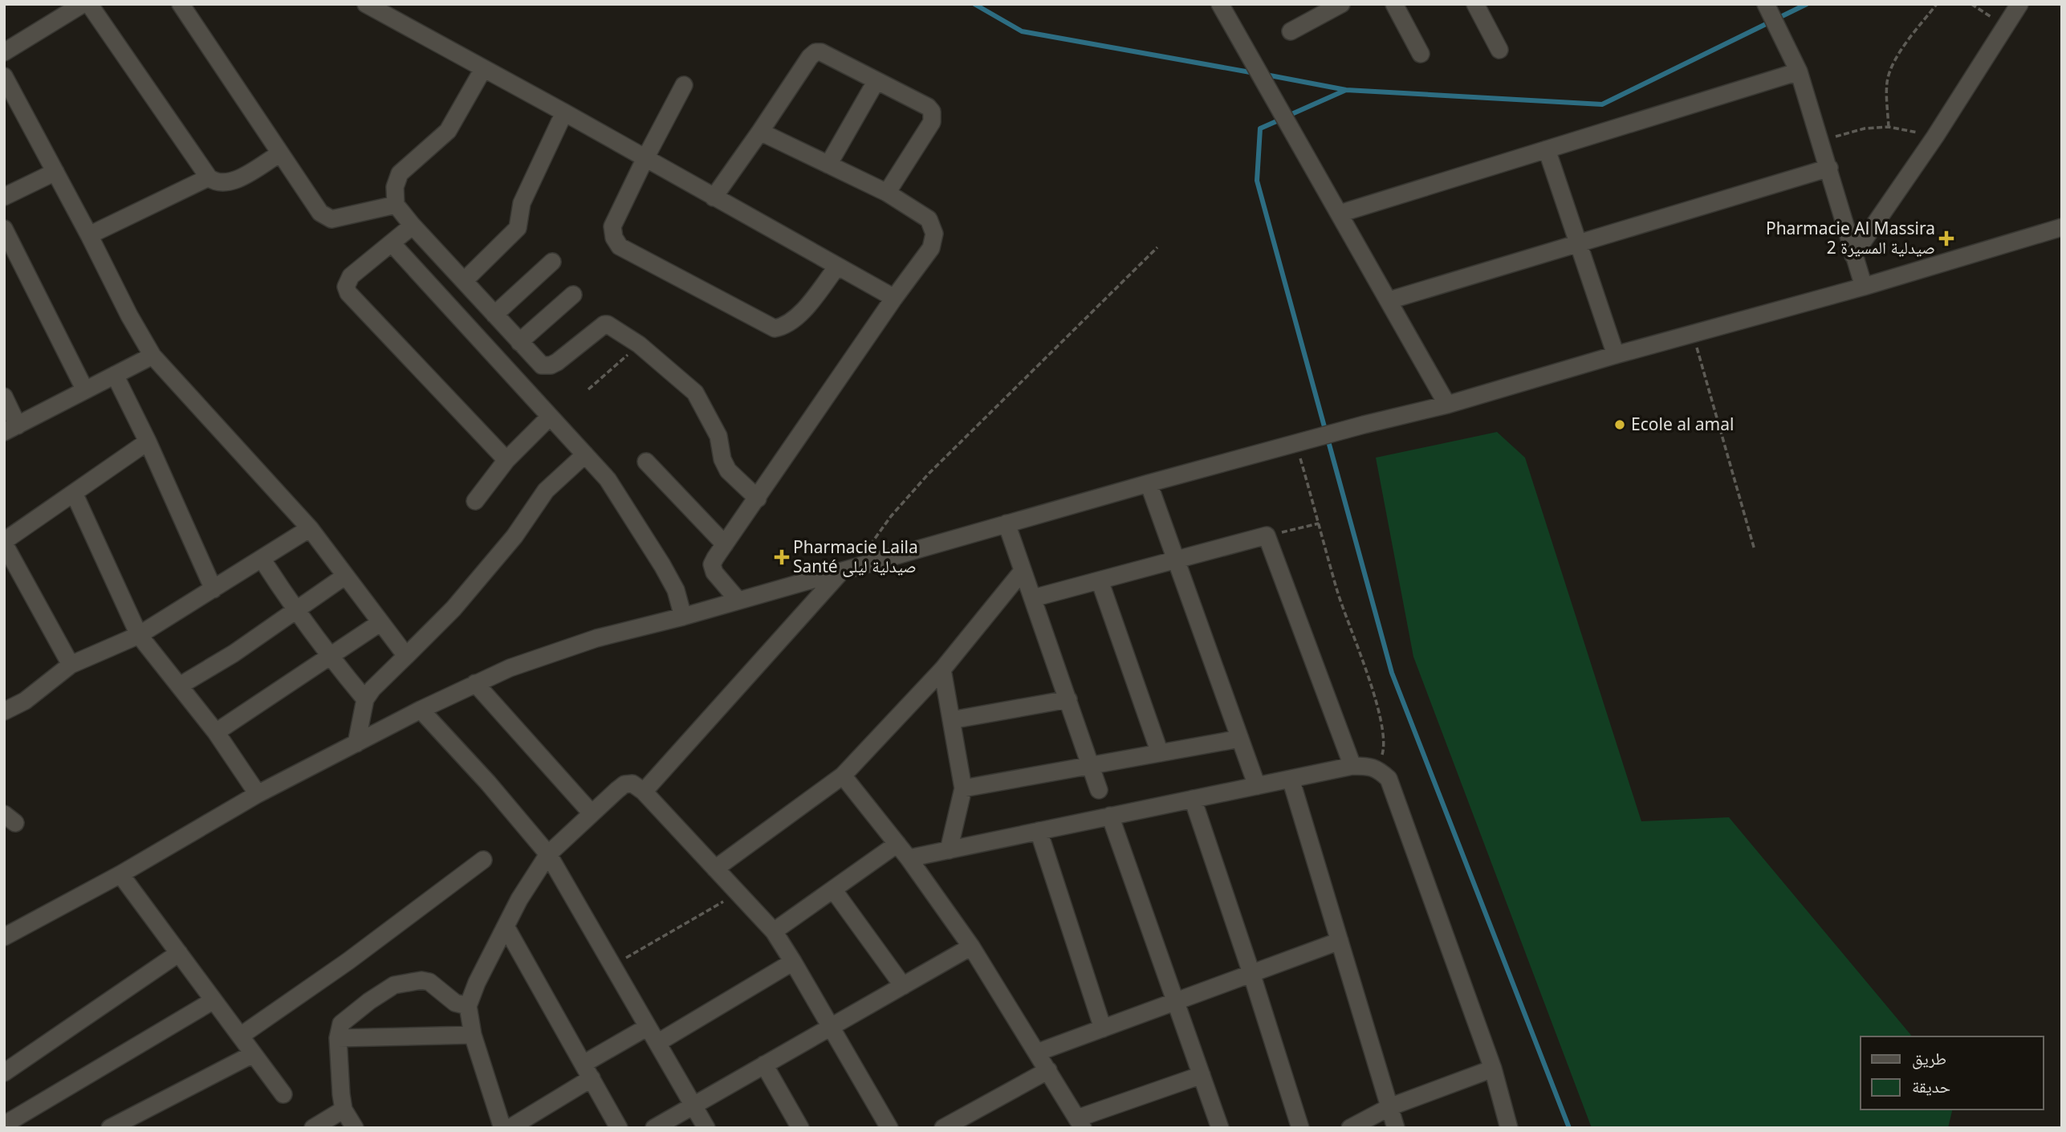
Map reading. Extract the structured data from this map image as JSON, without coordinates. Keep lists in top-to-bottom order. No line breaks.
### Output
{"places":{"health":["Pharmacie Al Massira 2 صيدلية المسيرة","Pharmacie Laila Santé صيدلية ليلى"],"other":["Ecole al amal"]},"legend":["طريق","حديقة"]}
